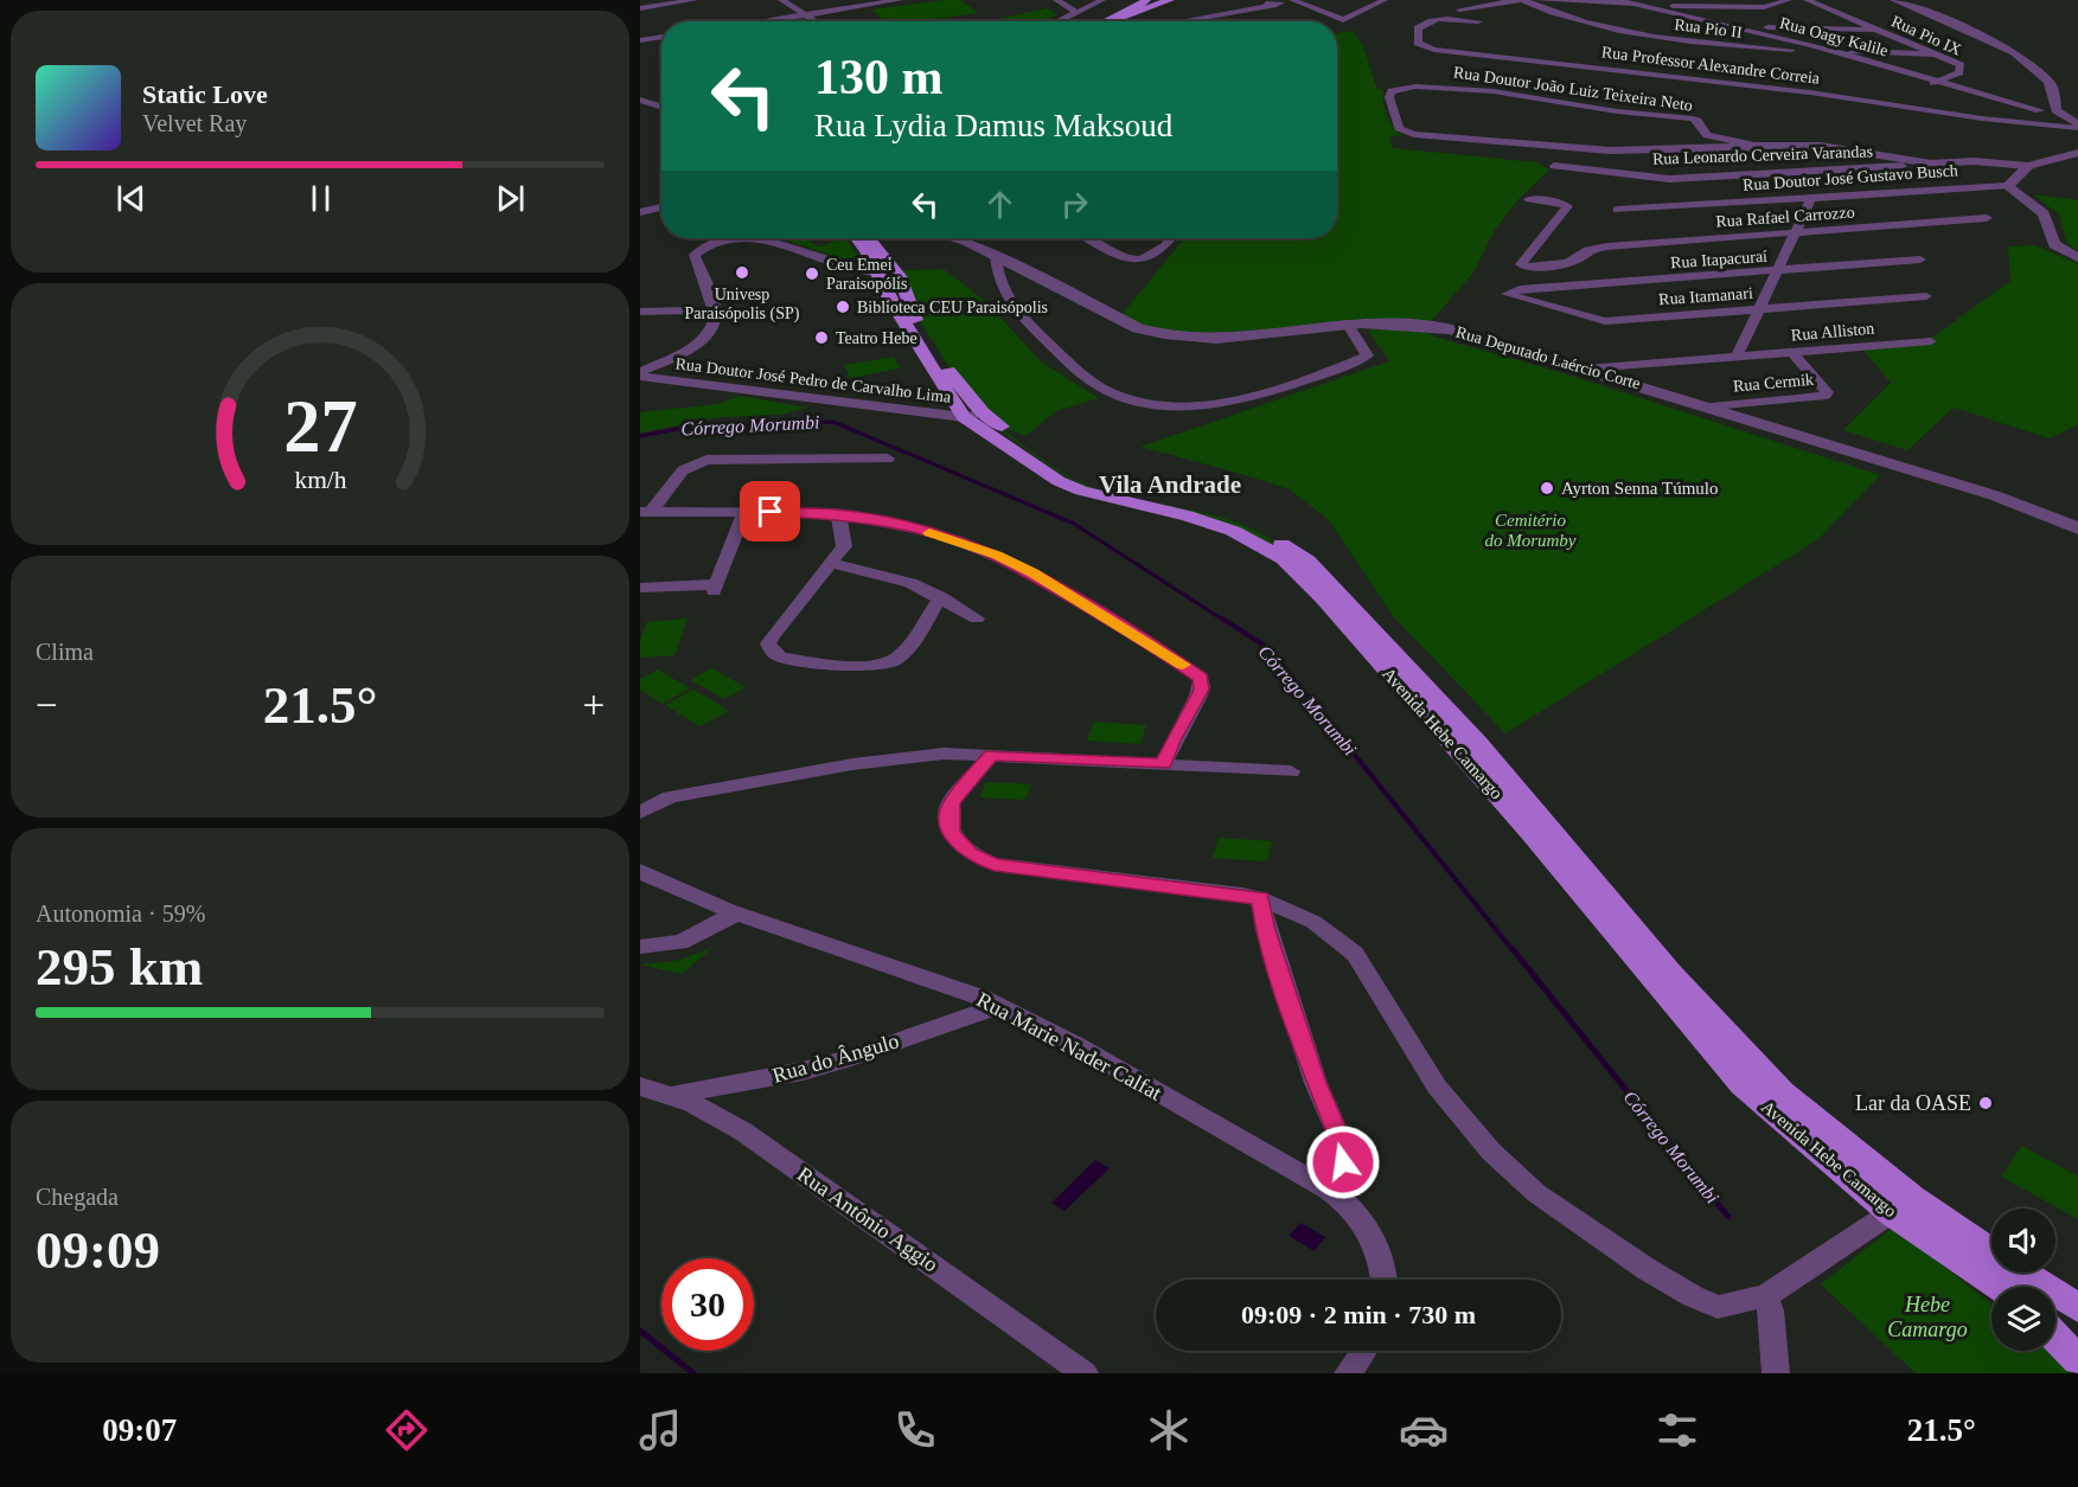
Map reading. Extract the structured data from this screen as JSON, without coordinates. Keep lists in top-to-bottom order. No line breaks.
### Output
{"streets":{"main road":["Avenida Hebe Camargo"],"street":["Rua Pio II","Rua Pio IX","Rua Oagy Kalile","Rua Professor Alexandre Correia","Rua Doutor João Luiz Teixeira Neto","Rua Leonardo Cerveira Varandas","Rua Doutor José Gustavo Busch","Rua Rafael Carrozzo","Rua Itapacuraí","Rua Itamanari","Rua Alliston","Rua Deputado Laércio Corte","Rua Doutor José Pedro de Carvalho Lima","Rua Cermik","Rua Marie Nader Calfat","Rua do Ângulo","Rua Antônio Aggio"]},"crossings":[["Rua Pio II","Rua Pio IX"],["Rua Pio II","Rua Oagy Kalile"],["Rua Pio IX","Rua Oagy Kalile"],["Rua Doutor João Luiz Teixeira Neto","Rua Leonardo Cerveira Varandas"],["Rua Itapacuraí","Rua Itamanari"],["Rua Alliston","Rua Deputado Laércio Corte"],["Rua Alliston","Rua Cermik"],["Rua Deputado Laércio Corte","Rua Cermik"],["Rua Doutor José Pedro de Carvalho Lima","Avenida Hebe Camargo"],["Rua Marie Nader Calfat","Rua do Ângulo"],["Rua do Ângulo","Rua Antônio Aggio"]],"districts":["Vila Andrade"],"water":["Córrego Morumbi"],"parks":["Cemitério do Morumby","Hebe Camargo"],"places":["Univesp Paraisópolis (SP)","Ceu Emei Paraisopólis","Biblioteca CEU Paraisópolis","Teatro Hebe","Ayrton Senna Túmulo","Lar da OASE"],"page":{"turn":["130 m","Rua Lydia Damus Maksoud"],"song":["Static Love","Velvet Ray"],"tile":["Clima",["Autonomia · 59%","295 km"],["Chegada","09:09"]],"heat":["−","21.5°","+"],"limit":"30","trip":"09:09 · 2 min · 730 m","tabs":["09:07","21.5°"],"gauge":["27","km/h"]}}
